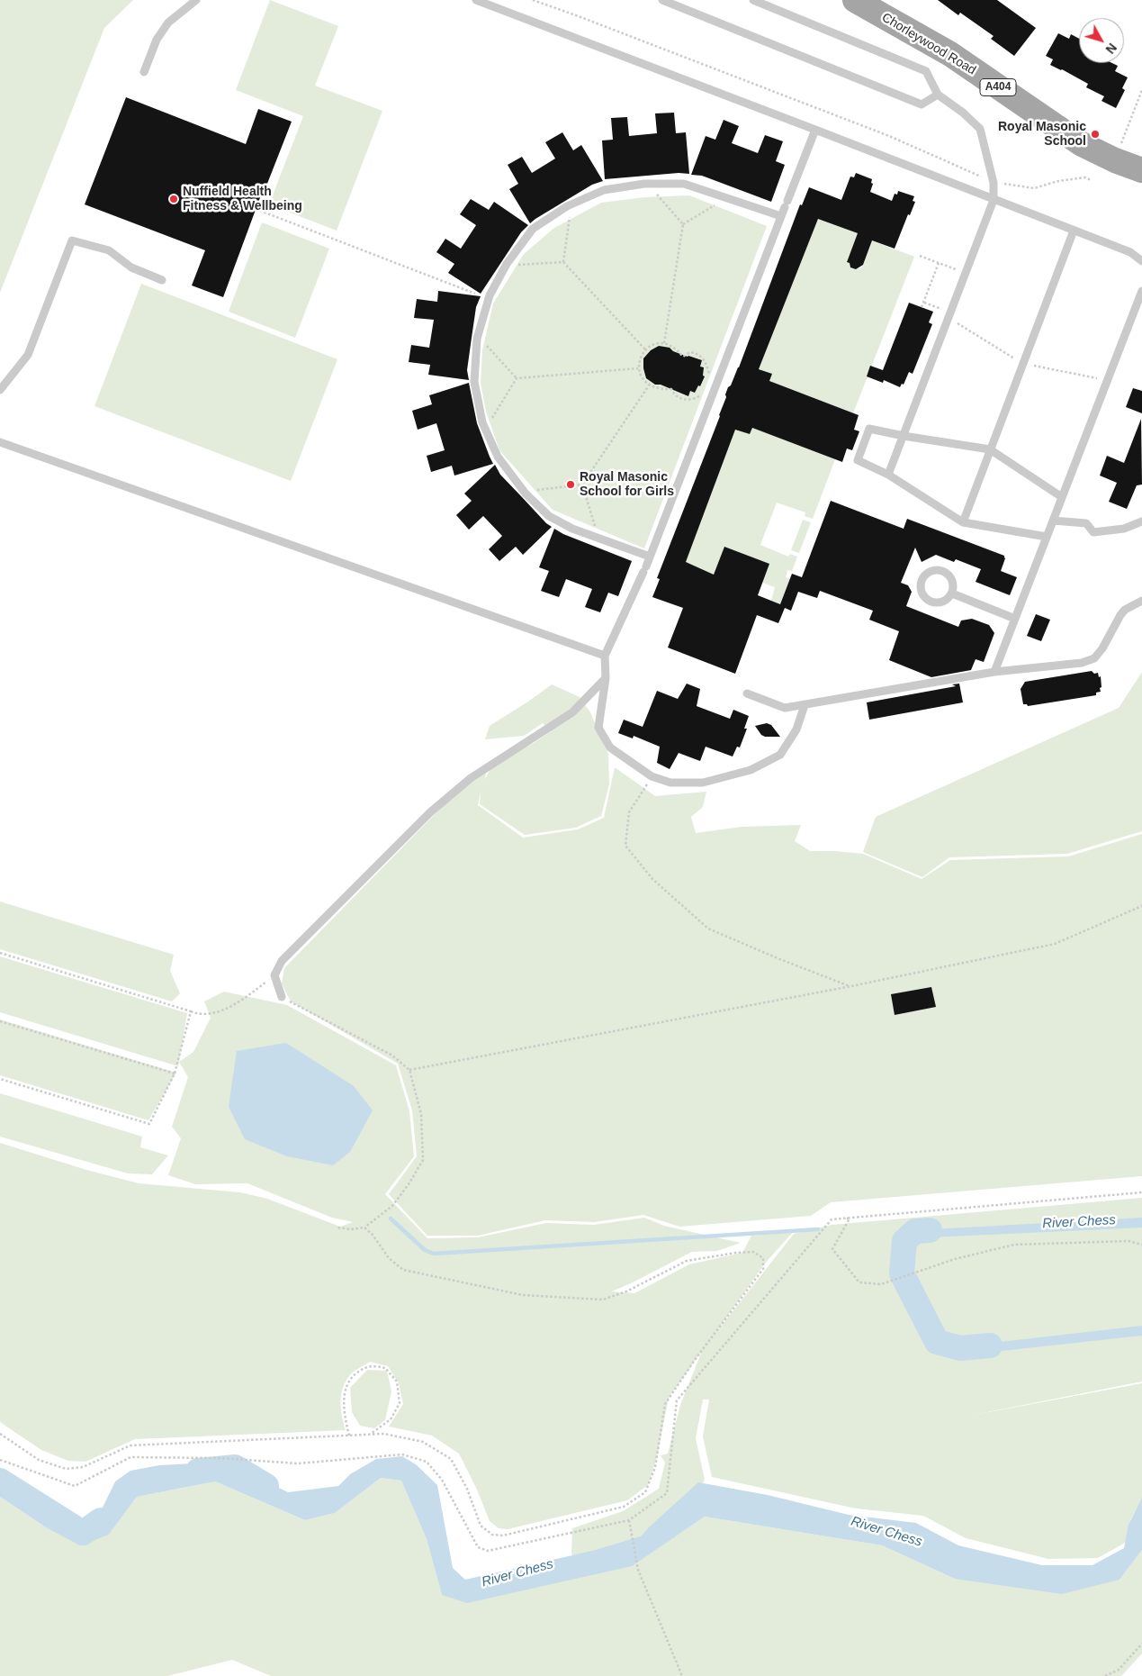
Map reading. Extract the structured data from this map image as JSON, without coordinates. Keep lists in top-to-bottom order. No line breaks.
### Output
{"streets":{"main road":["Chorleywood Road","A404"]},"water":["River Chess"],"places":["Royal Masonic School","Nuffield Health Fitness & Wellbeing","Royal Masonic School for Girls"],"north":"bottom right"}
